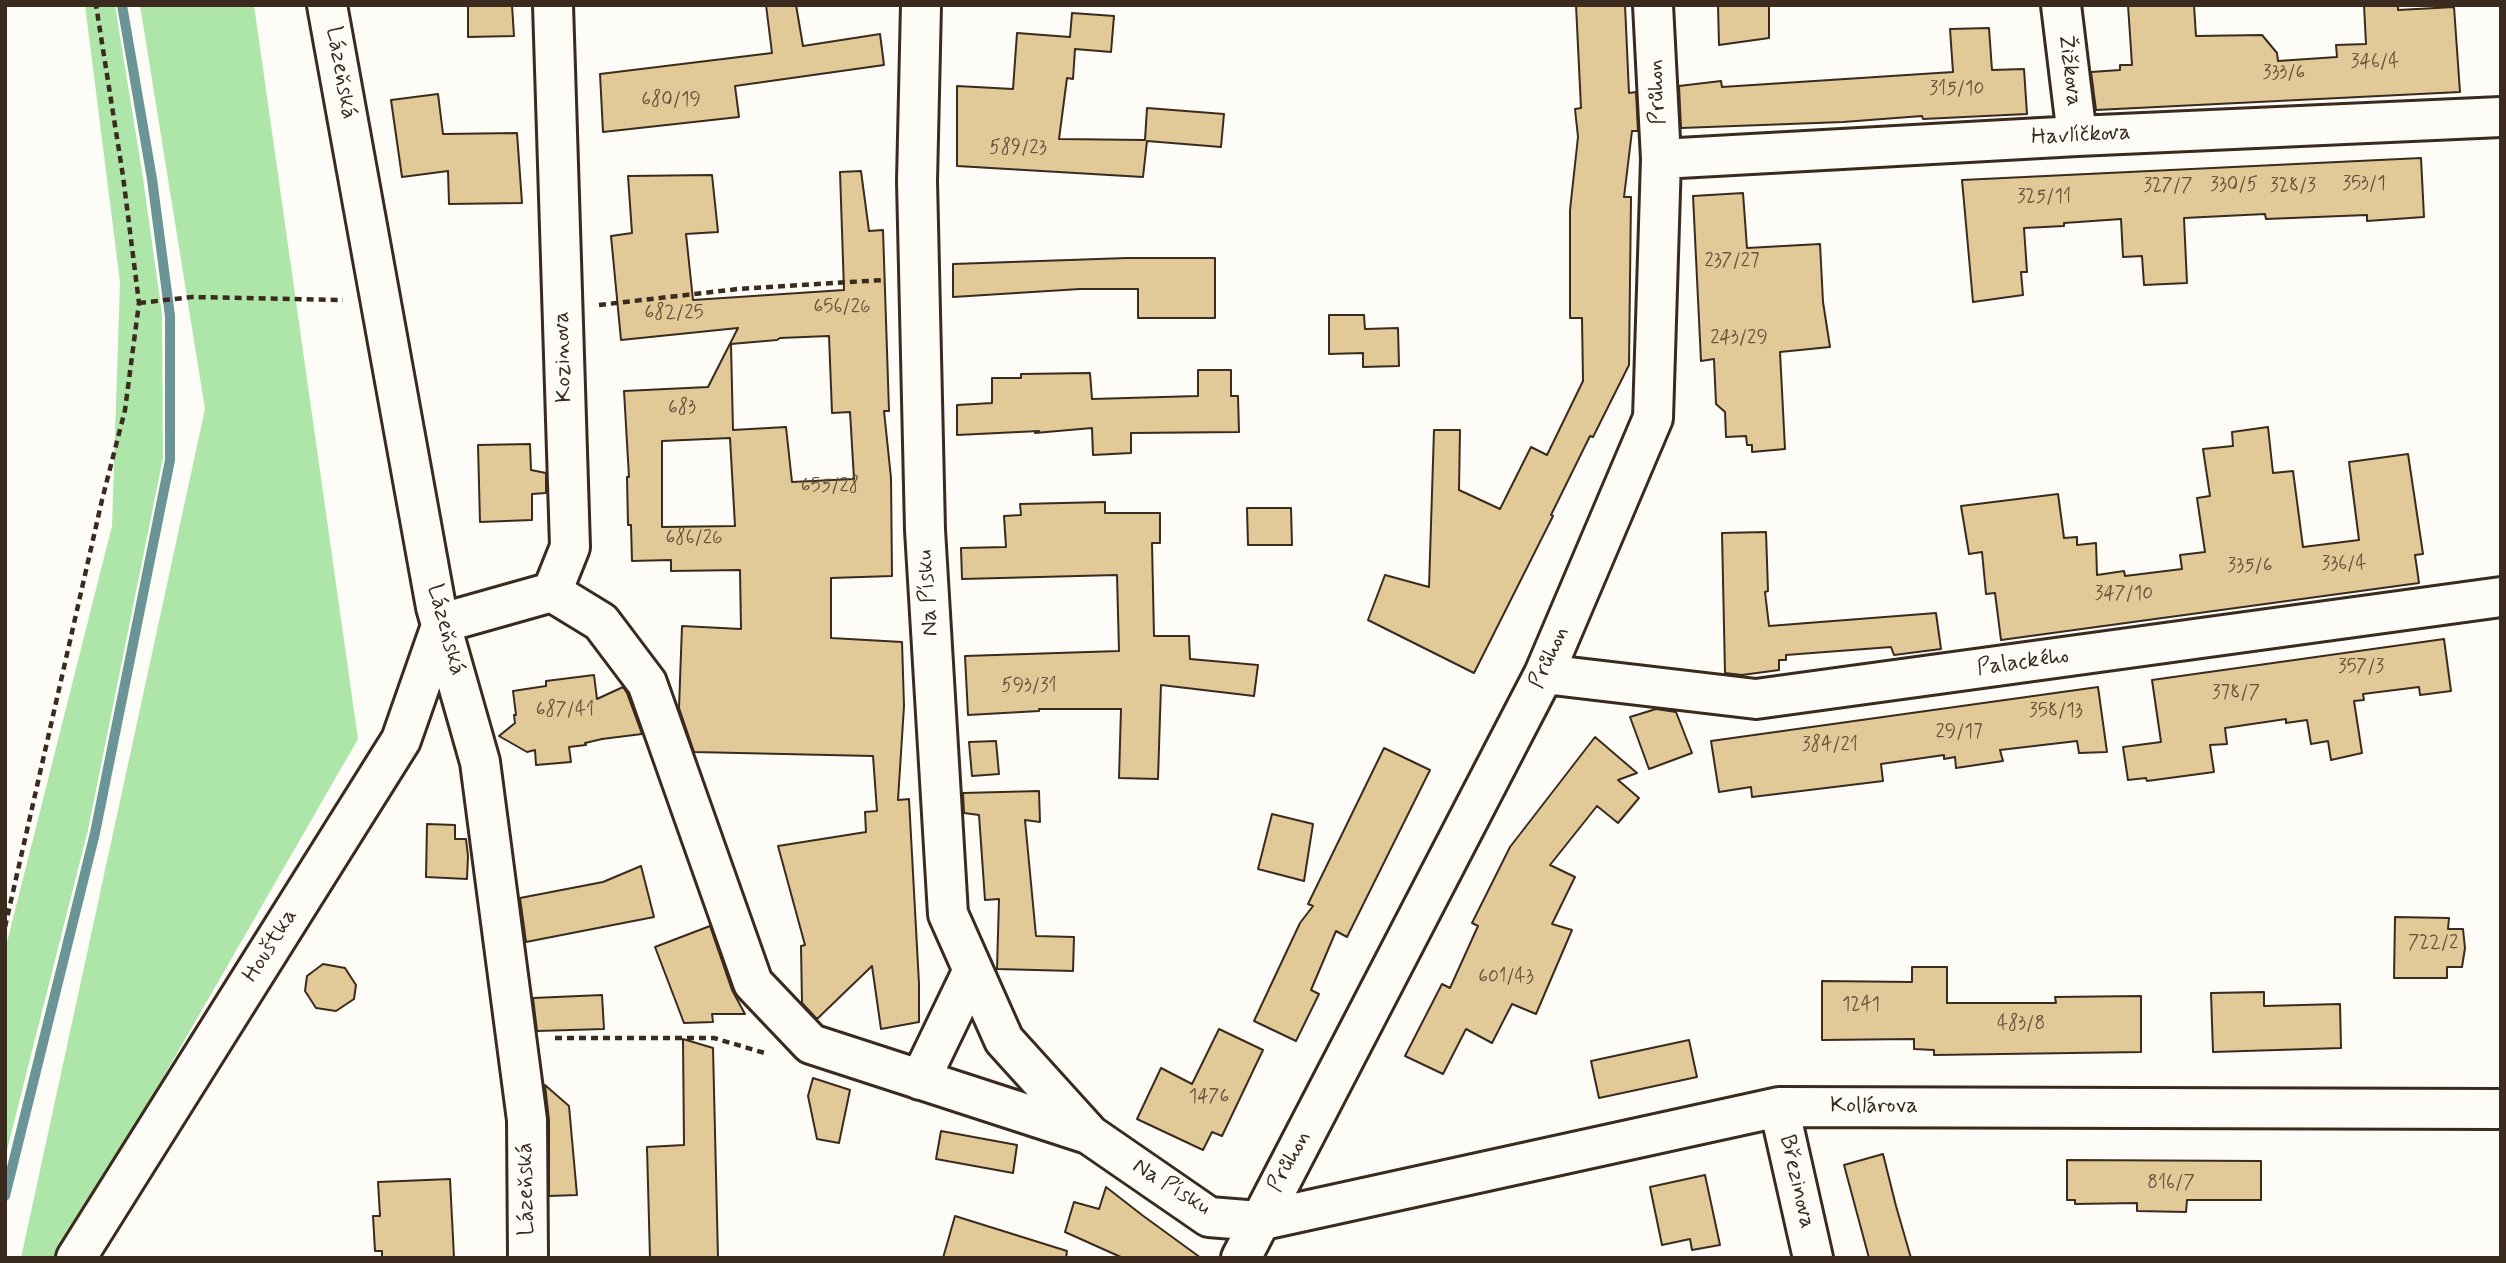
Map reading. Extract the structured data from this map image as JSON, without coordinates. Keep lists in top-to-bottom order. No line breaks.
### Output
{"streets":{"street":["Žižkova","Lázeňská","Průhon","Havlíčkova","Kozinova","Na Písku","Palackého","Houštka","Kollárova","Březinova"]},"crossings":[["Žižkova","Havlíčkova"],["Lázeňská","Houštka"],["Průhon","Havlíčkova"],["Průhon","Na Písku"],["Průhon","Palackého"],["Průhon","Kollárova"],["Kozinova","Na Písku"],["Na Písku","Kollárova"],["Kollárova","Březinova"]],"house_numbers":["346/4","333/6","315/10","680/19","589/23","353/1","330/5","327/7","328/3","325/11","237/27","656/26","682/25","243/29","683","655/28","686/26","336/4","335/6","347/10","357/3","593/31","378/7","687/41","358/13","29/17","384/21","722/2","601/43","1241","483/8","1476","816/7"]}
